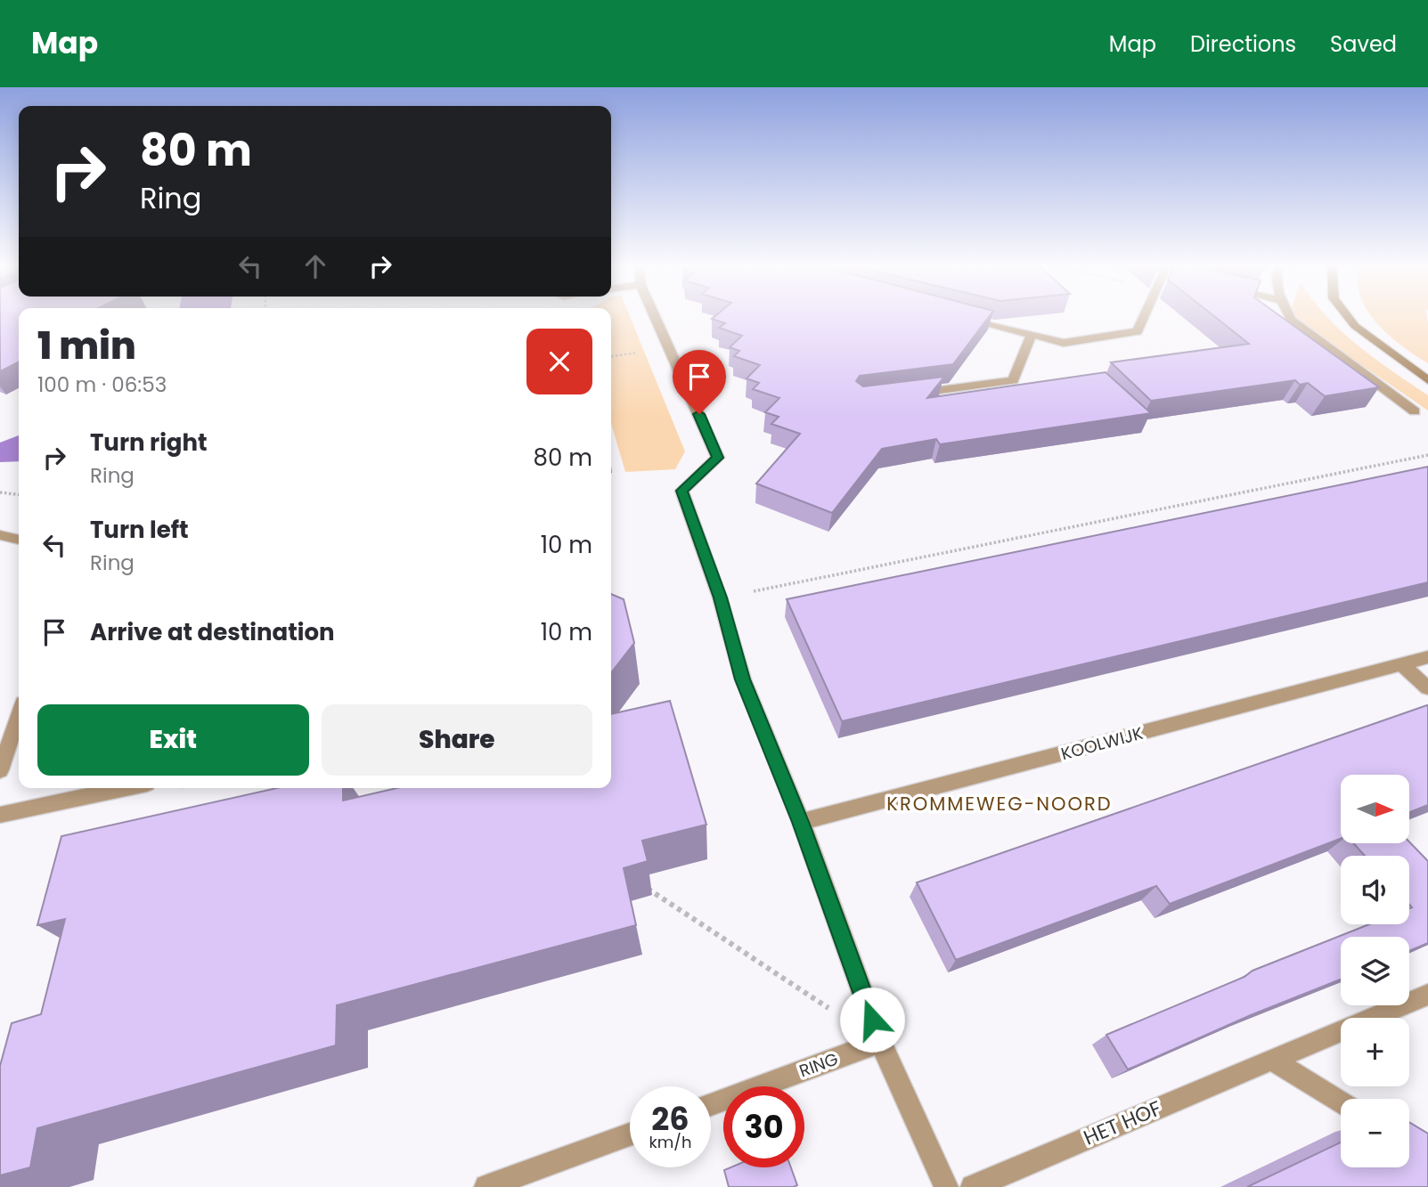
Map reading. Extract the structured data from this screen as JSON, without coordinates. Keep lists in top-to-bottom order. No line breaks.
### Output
{"streets":{"street":["KOOLWIJK","RING","HET HOF"]},"districts":["KROMMEWEG-NOORD"],"north":"right","page":{"header":"Map","nav":["Map","Directions","Saved"],"turn":["80 m","Ring"],"heading":["1 min","100 m · 06:53"],"list":[{"name":"Turn right","note":"Ring","value":"80 m"},{"name":"Turn left","note":"Ring","value":"10 m"},{"name":"Arrive at destination","value":"10 m"}],"buttons":["Exit","Share"],"map_buttons":["+","−"],"speed":"26 km/h","limit":"30"}}
